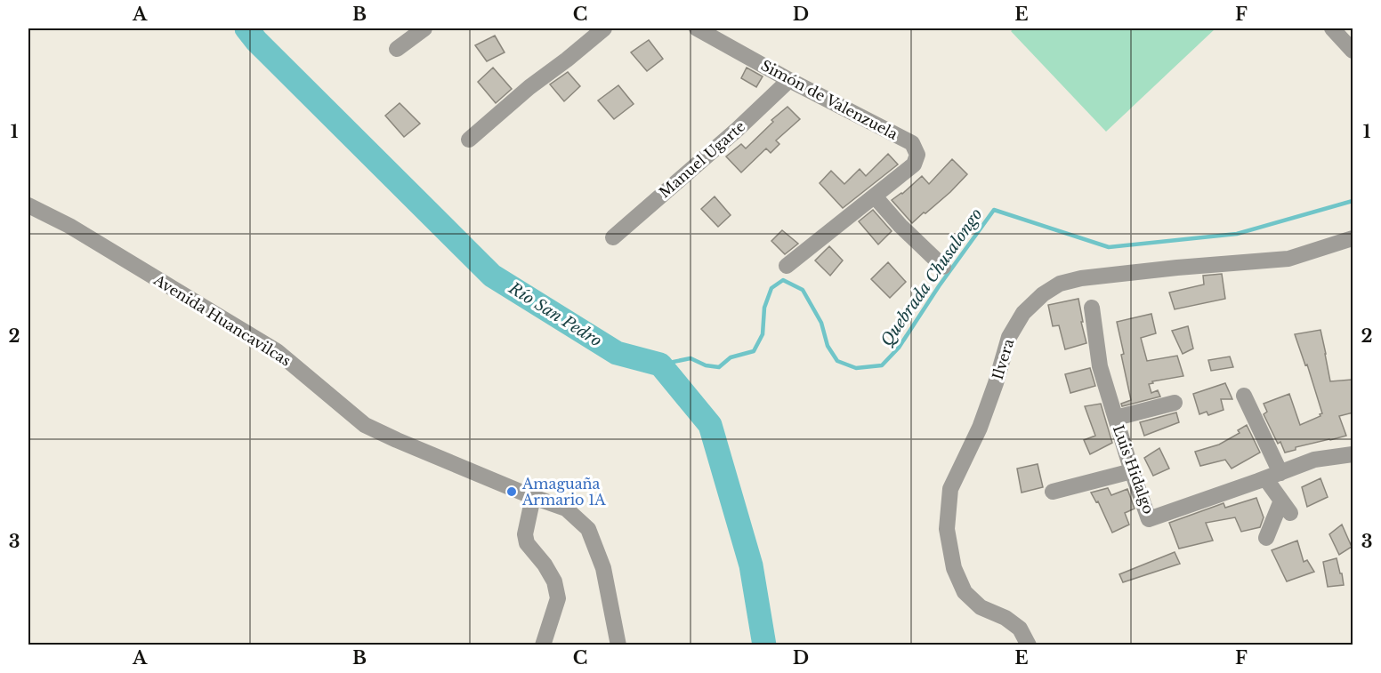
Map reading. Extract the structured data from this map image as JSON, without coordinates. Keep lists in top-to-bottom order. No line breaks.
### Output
{"streets":{"street":["Simón de Valenzuela","Manuel Ugarte","Avenida Huancavilcas","Ilvera","Luis Hidalgo"]},"crossings":[["Simón de Valenzuela","Manuel Ugarte"]],"water":["Quebrada Chusalongo","Río San Pedro"],"places":["Amaguaña Armario 1A"],"grid":{"columns":["A","B","C","D","E","F"],"rows":["1","2","3"]}}
